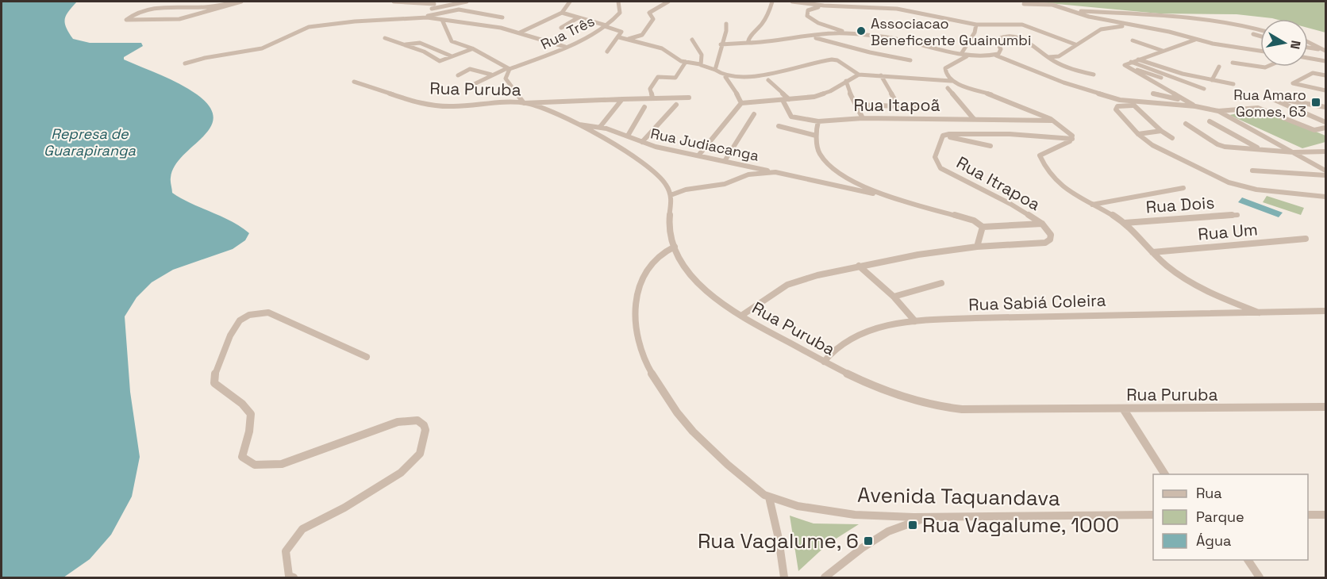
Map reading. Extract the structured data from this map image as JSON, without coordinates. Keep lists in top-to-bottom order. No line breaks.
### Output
{"streets":{"street":["Rua Três","Rua Puruba","Rua Itapoã","Rua Judiacanga","Rua Itrapoa","Rua Dois","Rua Um","Rua Sabiá Coleira","Avenida Taquandava"]},"crossings":[["Rua Puruba","Rua Judiacanga"],["Rua Puruba","Rua Sabiá Coleira"],["Rua Puruba","Avenida Taquandava"]],"water":["Represa de Guarapiranga"],"places":{"other":["Associacao Beneficente Guainumbi"],"transit":["Rua Amaro Gomes, 63","Rua Vagalume, 1000","Rua Vagalume, 6"]},"legend":["Rua","Parque","Água"],"north":"right"}
